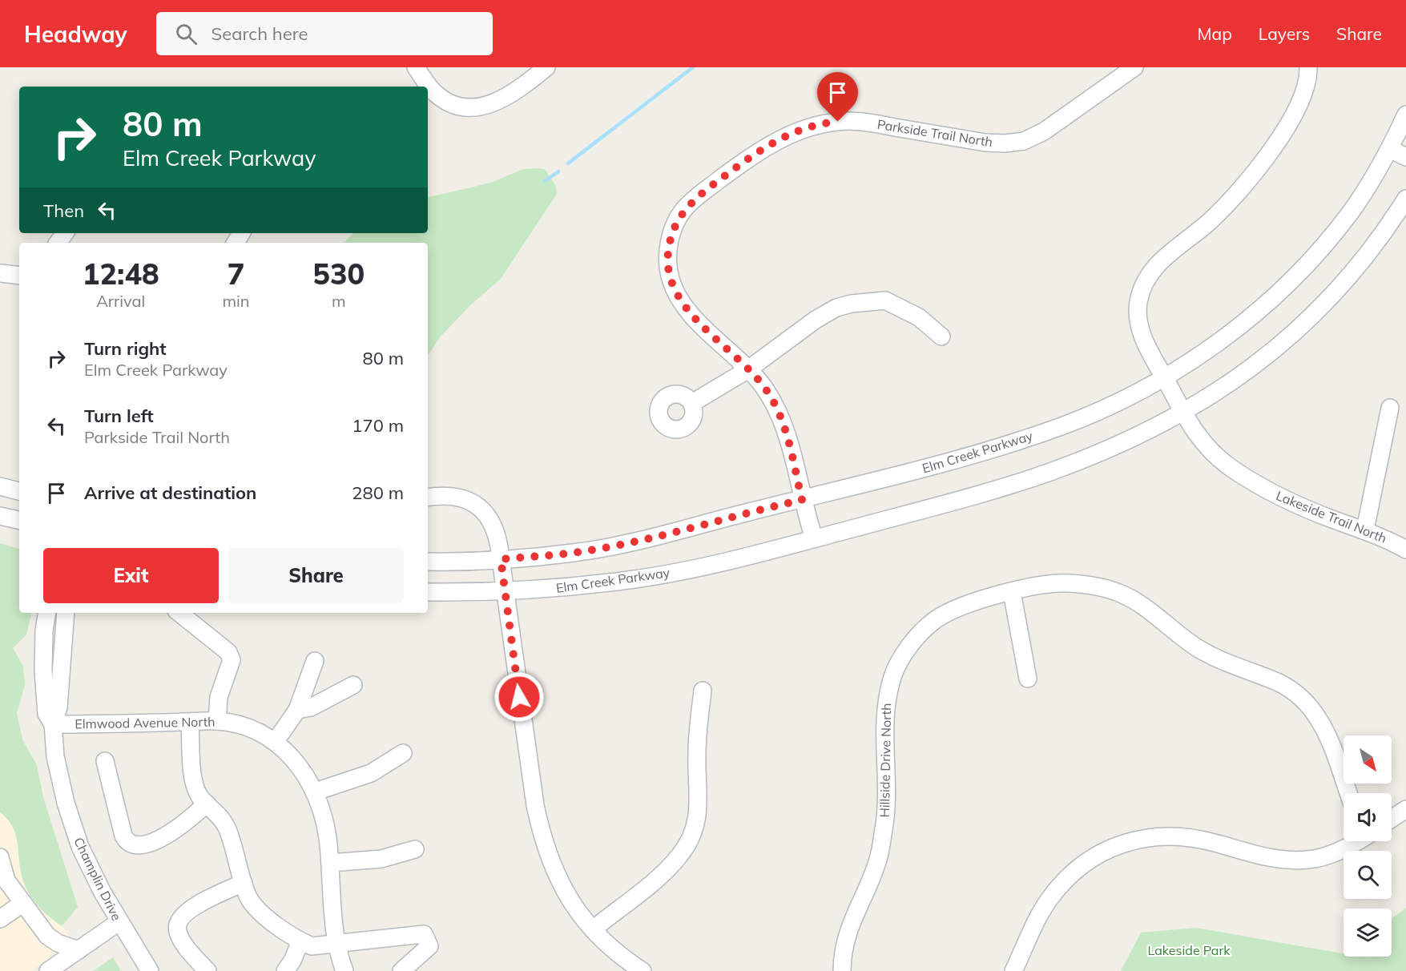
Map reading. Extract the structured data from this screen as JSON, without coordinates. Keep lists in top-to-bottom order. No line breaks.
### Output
{"streets":{"street":["Parkside Trail North","Elm Creek Parkway","Lakeside Trail North","Elmwood Avenue North","Hillside Drive North","Champlin Drive"]},"crossings":[["Parkside Trail North","Elm Creek Parkway"],["Elm Creek Parkway","Lakeside Trail North"],["Elmwood Avenue North","Champlin Drive"]],"parks":["Lakeside Park"],"north":"bottom right","page":{"header":"Headway","search":"Search here","nav":["Map","Layers","Share"],"turn":["80 m","Elm Creek Parkway"],"then":"Then","eta":["12:48","Arrival","7","min","530","m"],"list":[{"name":"Turn right","note":"Elm Creek Parkway","value":"80 m"},{"name":"Turn left","note":"Parkside Trail North","value":"170 m"},{"name":"Arrive at destination","value":"280 m"}],"buttons":["Exit","Share"]}}
